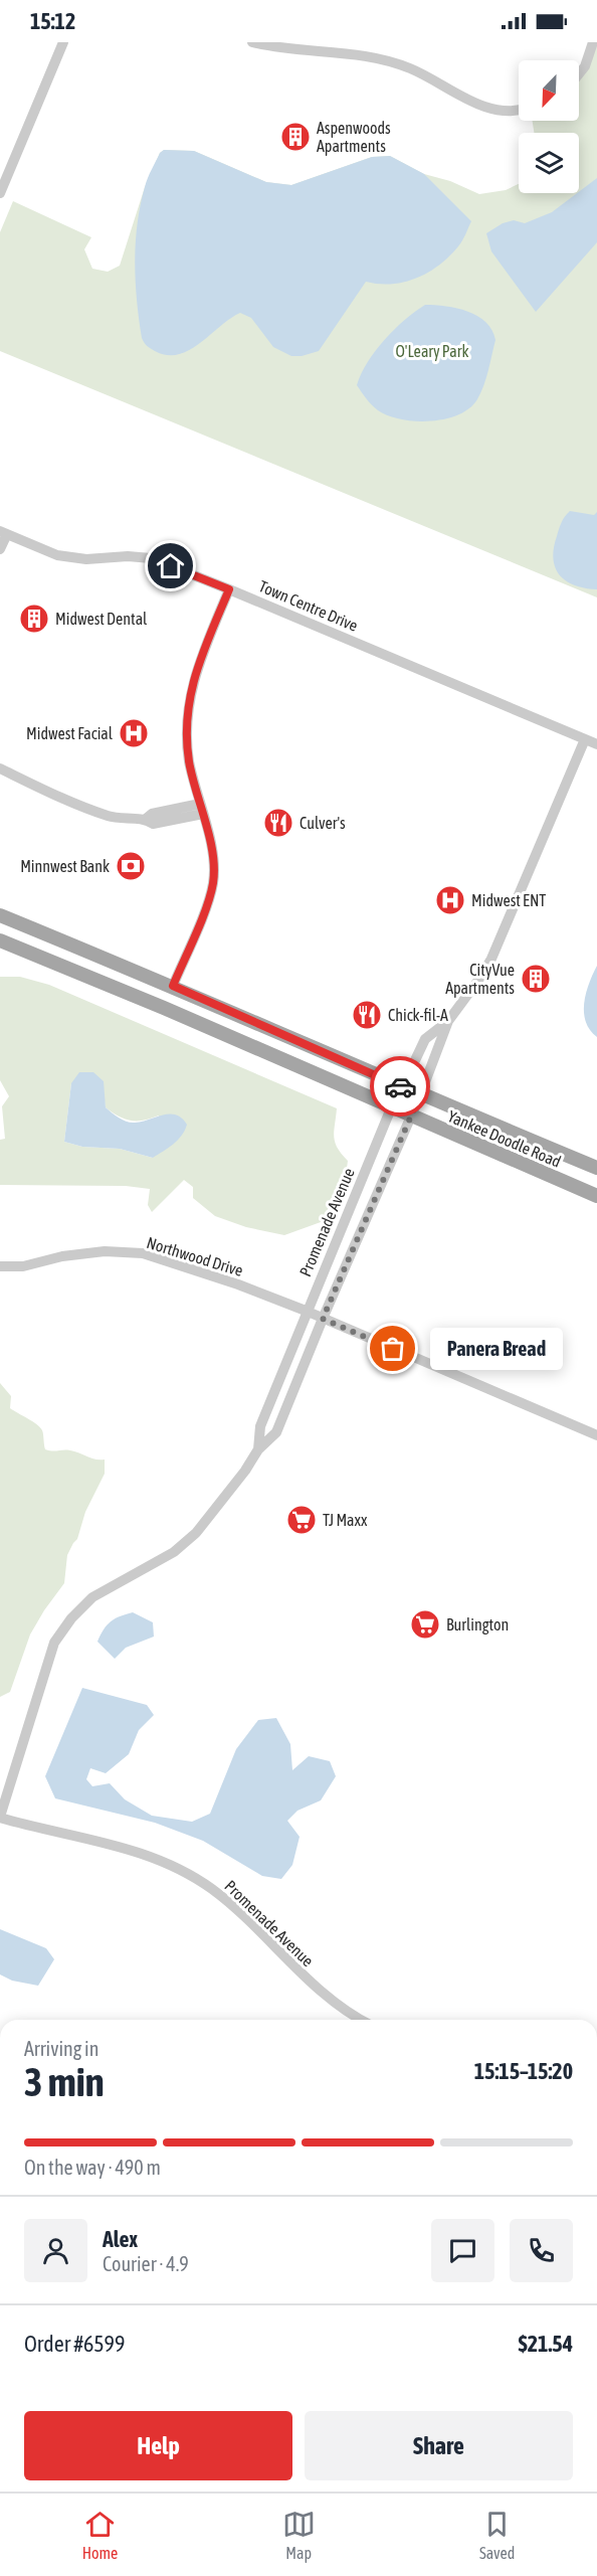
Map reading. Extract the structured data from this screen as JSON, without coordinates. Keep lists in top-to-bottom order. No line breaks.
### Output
{"streets":{"main road":["Yankee Doodle Road"],"street":["Town Centre Drive","Promenade Avenue","Northwood Drive"]},"crossings":[["Town Centre Drive","Promenade Avenue"],["Yankee Doodle Road","Promenade Avenue"],["Promenade Avenue","Northwood Drive"]],"parks":["O'Leary Park"],"places":{"building":["Aspenwoods Apartments","Midwest Dental","CityVue Apartments"],"hospital":["Midwest Facial","Midwest ENT"],"restaurant":["Culver's","Chick-fil-A"],"bank":["Minnwest Bank"],"other":["Panera Bread"],"supermarket":["TJ Maxx","Burlington"]},"north":"bottom left","page":{"status":"15:12","bubble":"Panera Bread","heading":["3 min","Arriving in","15:15–15:20"],"panel":["Alex","Courier · 4.9","Order #6599","$21.54"],"bar":"On the way · 490 m","buttons":["Help","Share"],"tabs":["Home","Map","Saved"]}}
